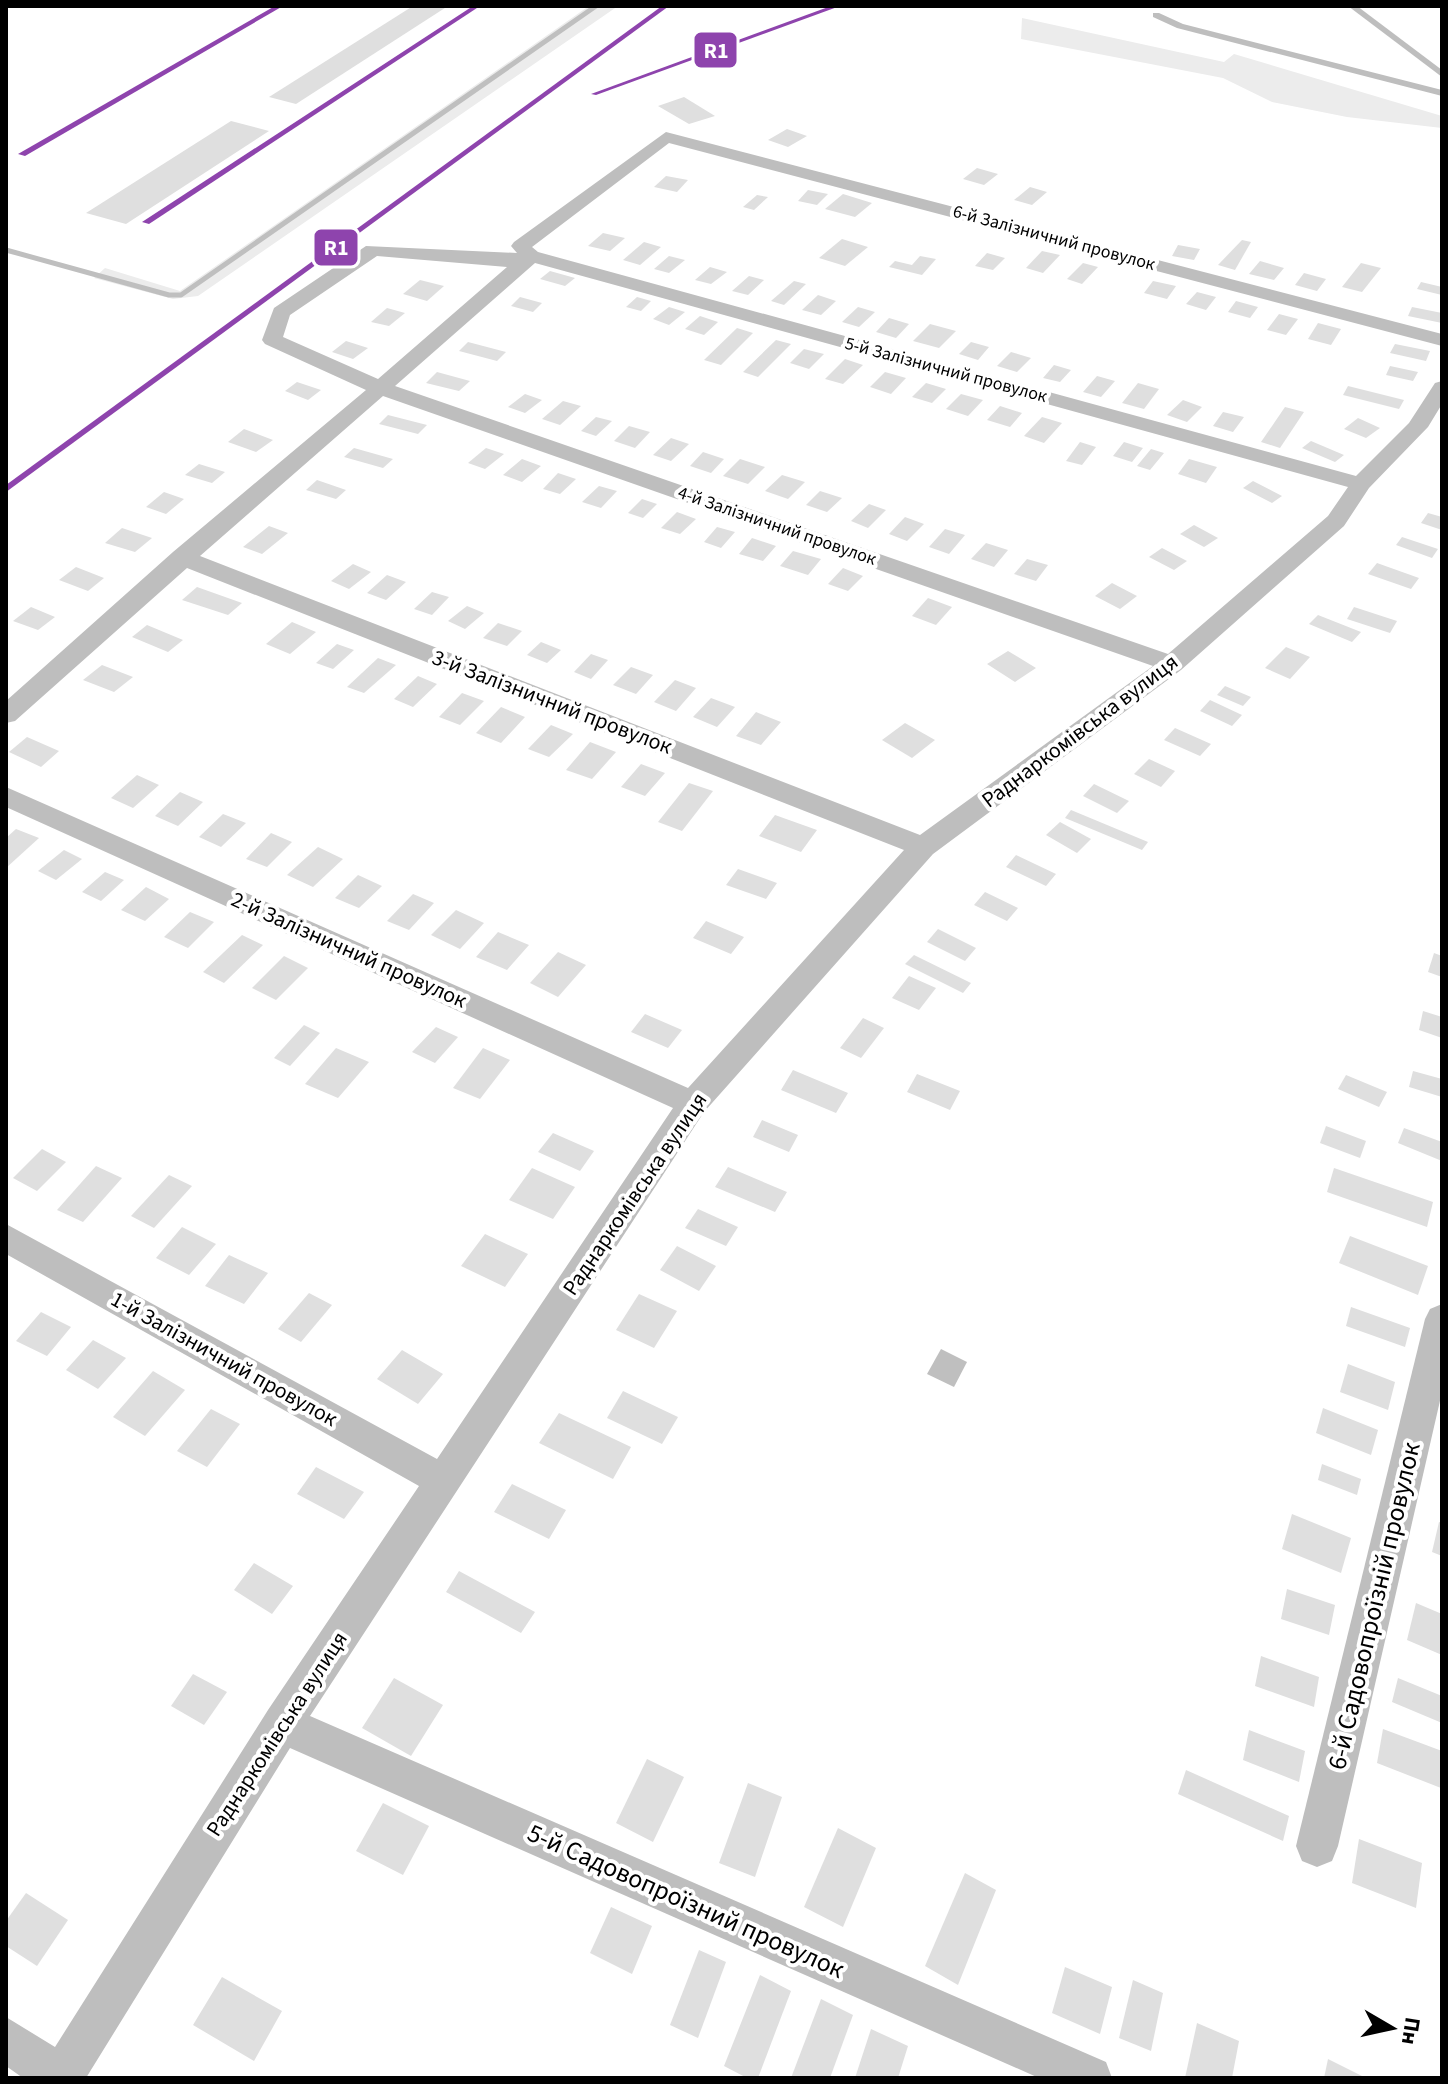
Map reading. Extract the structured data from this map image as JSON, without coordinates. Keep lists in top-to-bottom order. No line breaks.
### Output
{"streets":{"street":["6-й Залізничний провулок","5-й Залізничний провулок","4-й Залізничний провулок","3-й Залізничний провулок","Раднаркомівська вулиця","2-й Залізничний провулок","1-й Залізничний провулок","6-й Садовопроїзній провулок","5-й Садовопроїзний провулок"]},"crossings":[["6-й Залізничний провулок","5-й Залізничний провулок"],["6-й Залізничний провулок","4-й Залізничний провулок"],["5-й Залізничний провулок","4-й Залізничний провулок"],["5-й Залізничний провулок","Раднаркомівська вулиця"],["4-й Залізничний провулок","Раднаркомівська вулиця"],["3-й Залізничний провулок","Раднаркомівська вулиця"],["Раднаркомівська вулиця","2-й Залізничний провулок"],["Раднаркомівська вулиця","1-й Залізничний провулок"],["Раднаркомівська вулиця","5-й Садовопроїзний провулок"]],"lines":["transit line R1"],"north":"right"}
